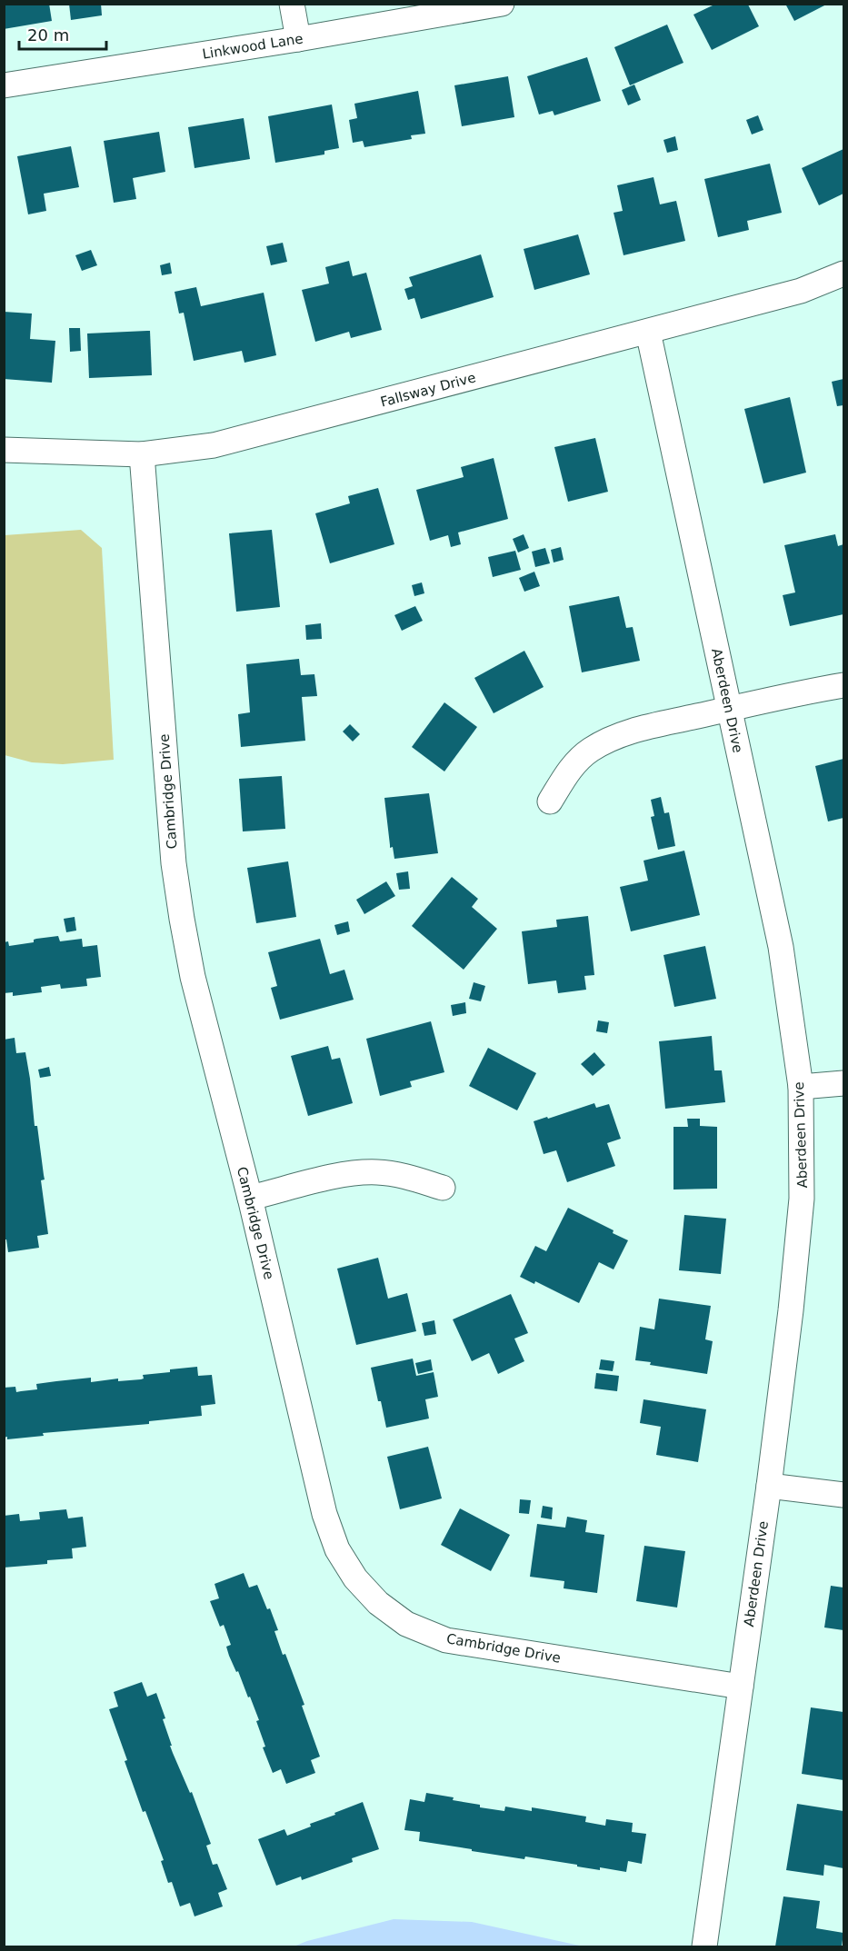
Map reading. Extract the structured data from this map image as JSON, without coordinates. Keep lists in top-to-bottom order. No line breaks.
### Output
{"streets":{"street":["Linkwood Lane","Fallsway Drive","Aberdeen Drive","Cambridge Drive"]},"crossings":[["Fallsway Drive","Aberdeen Drive"],["Fallsway Drive","Cambridge Drive"],["Aberdeen Drive","Cambridge Drive"]],"scale_bar":"20 m"}
